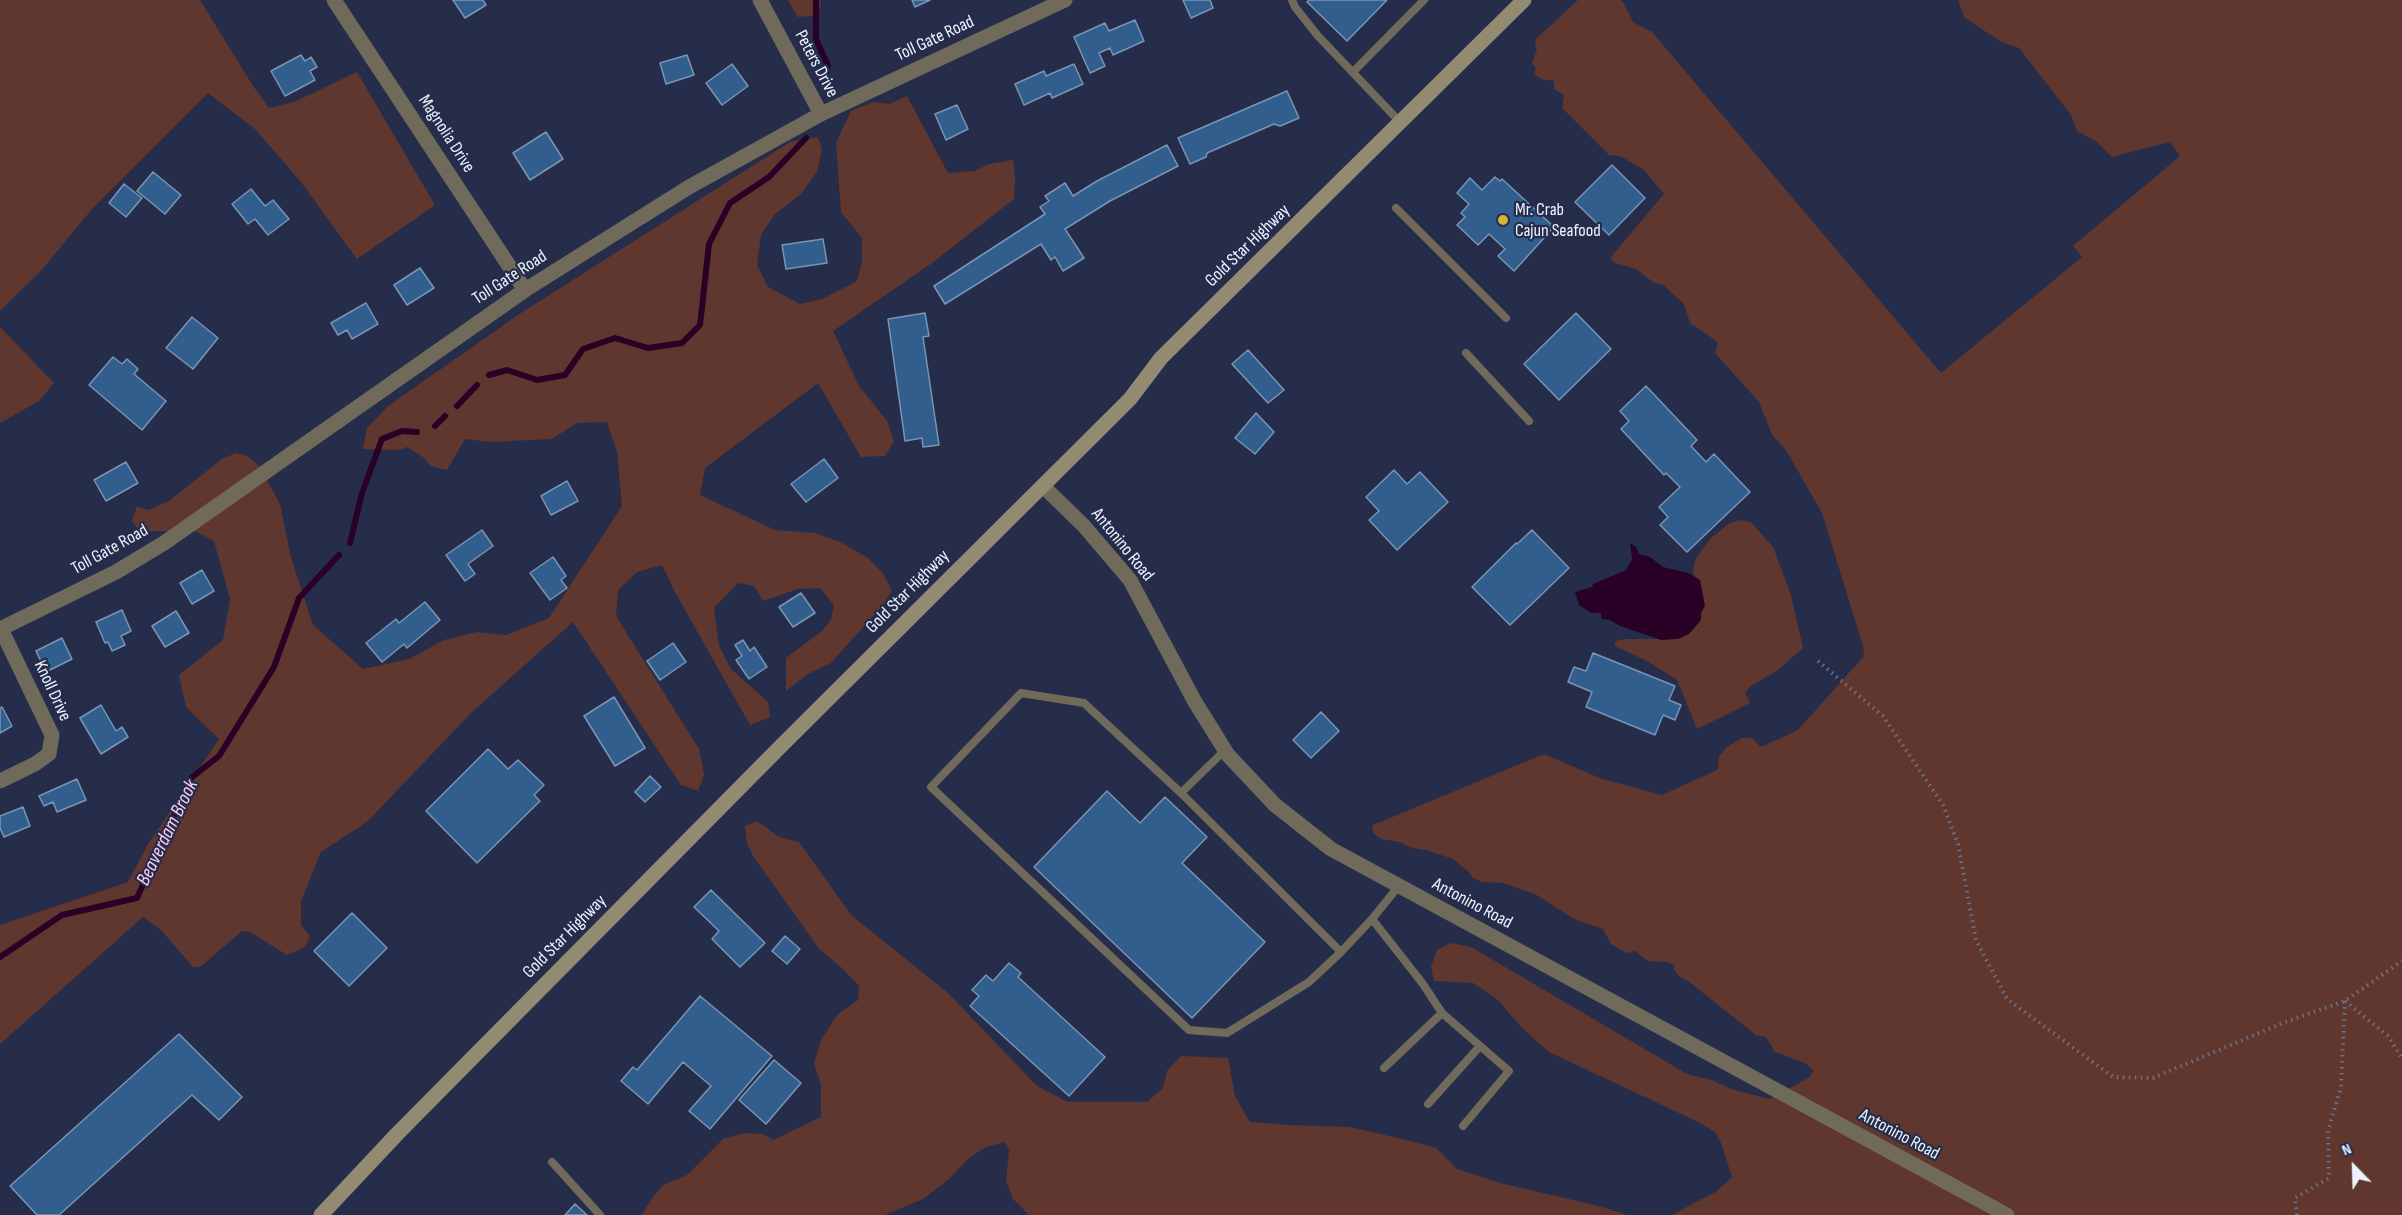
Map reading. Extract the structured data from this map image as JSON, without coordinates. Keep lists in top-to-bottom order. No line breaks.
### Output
{"streets":{"main road":["Gold Star Highway"],"street":["Toll Gate Road","Peters Drive","Magnolia Drive","Antonino Road","Knoll Drive"]},"crossings":[["Toll Gate Road","Peters Drive"],["Toll Gate Road","Magnolia Drive"],["Toll Gate Road","Knoll Drive"],["Gold Star Highway","Antonino Road"]],"water":["Beaverdam Brook"],"places":["Mr. Crab Cajun Seafood"],"north":"top left"}
